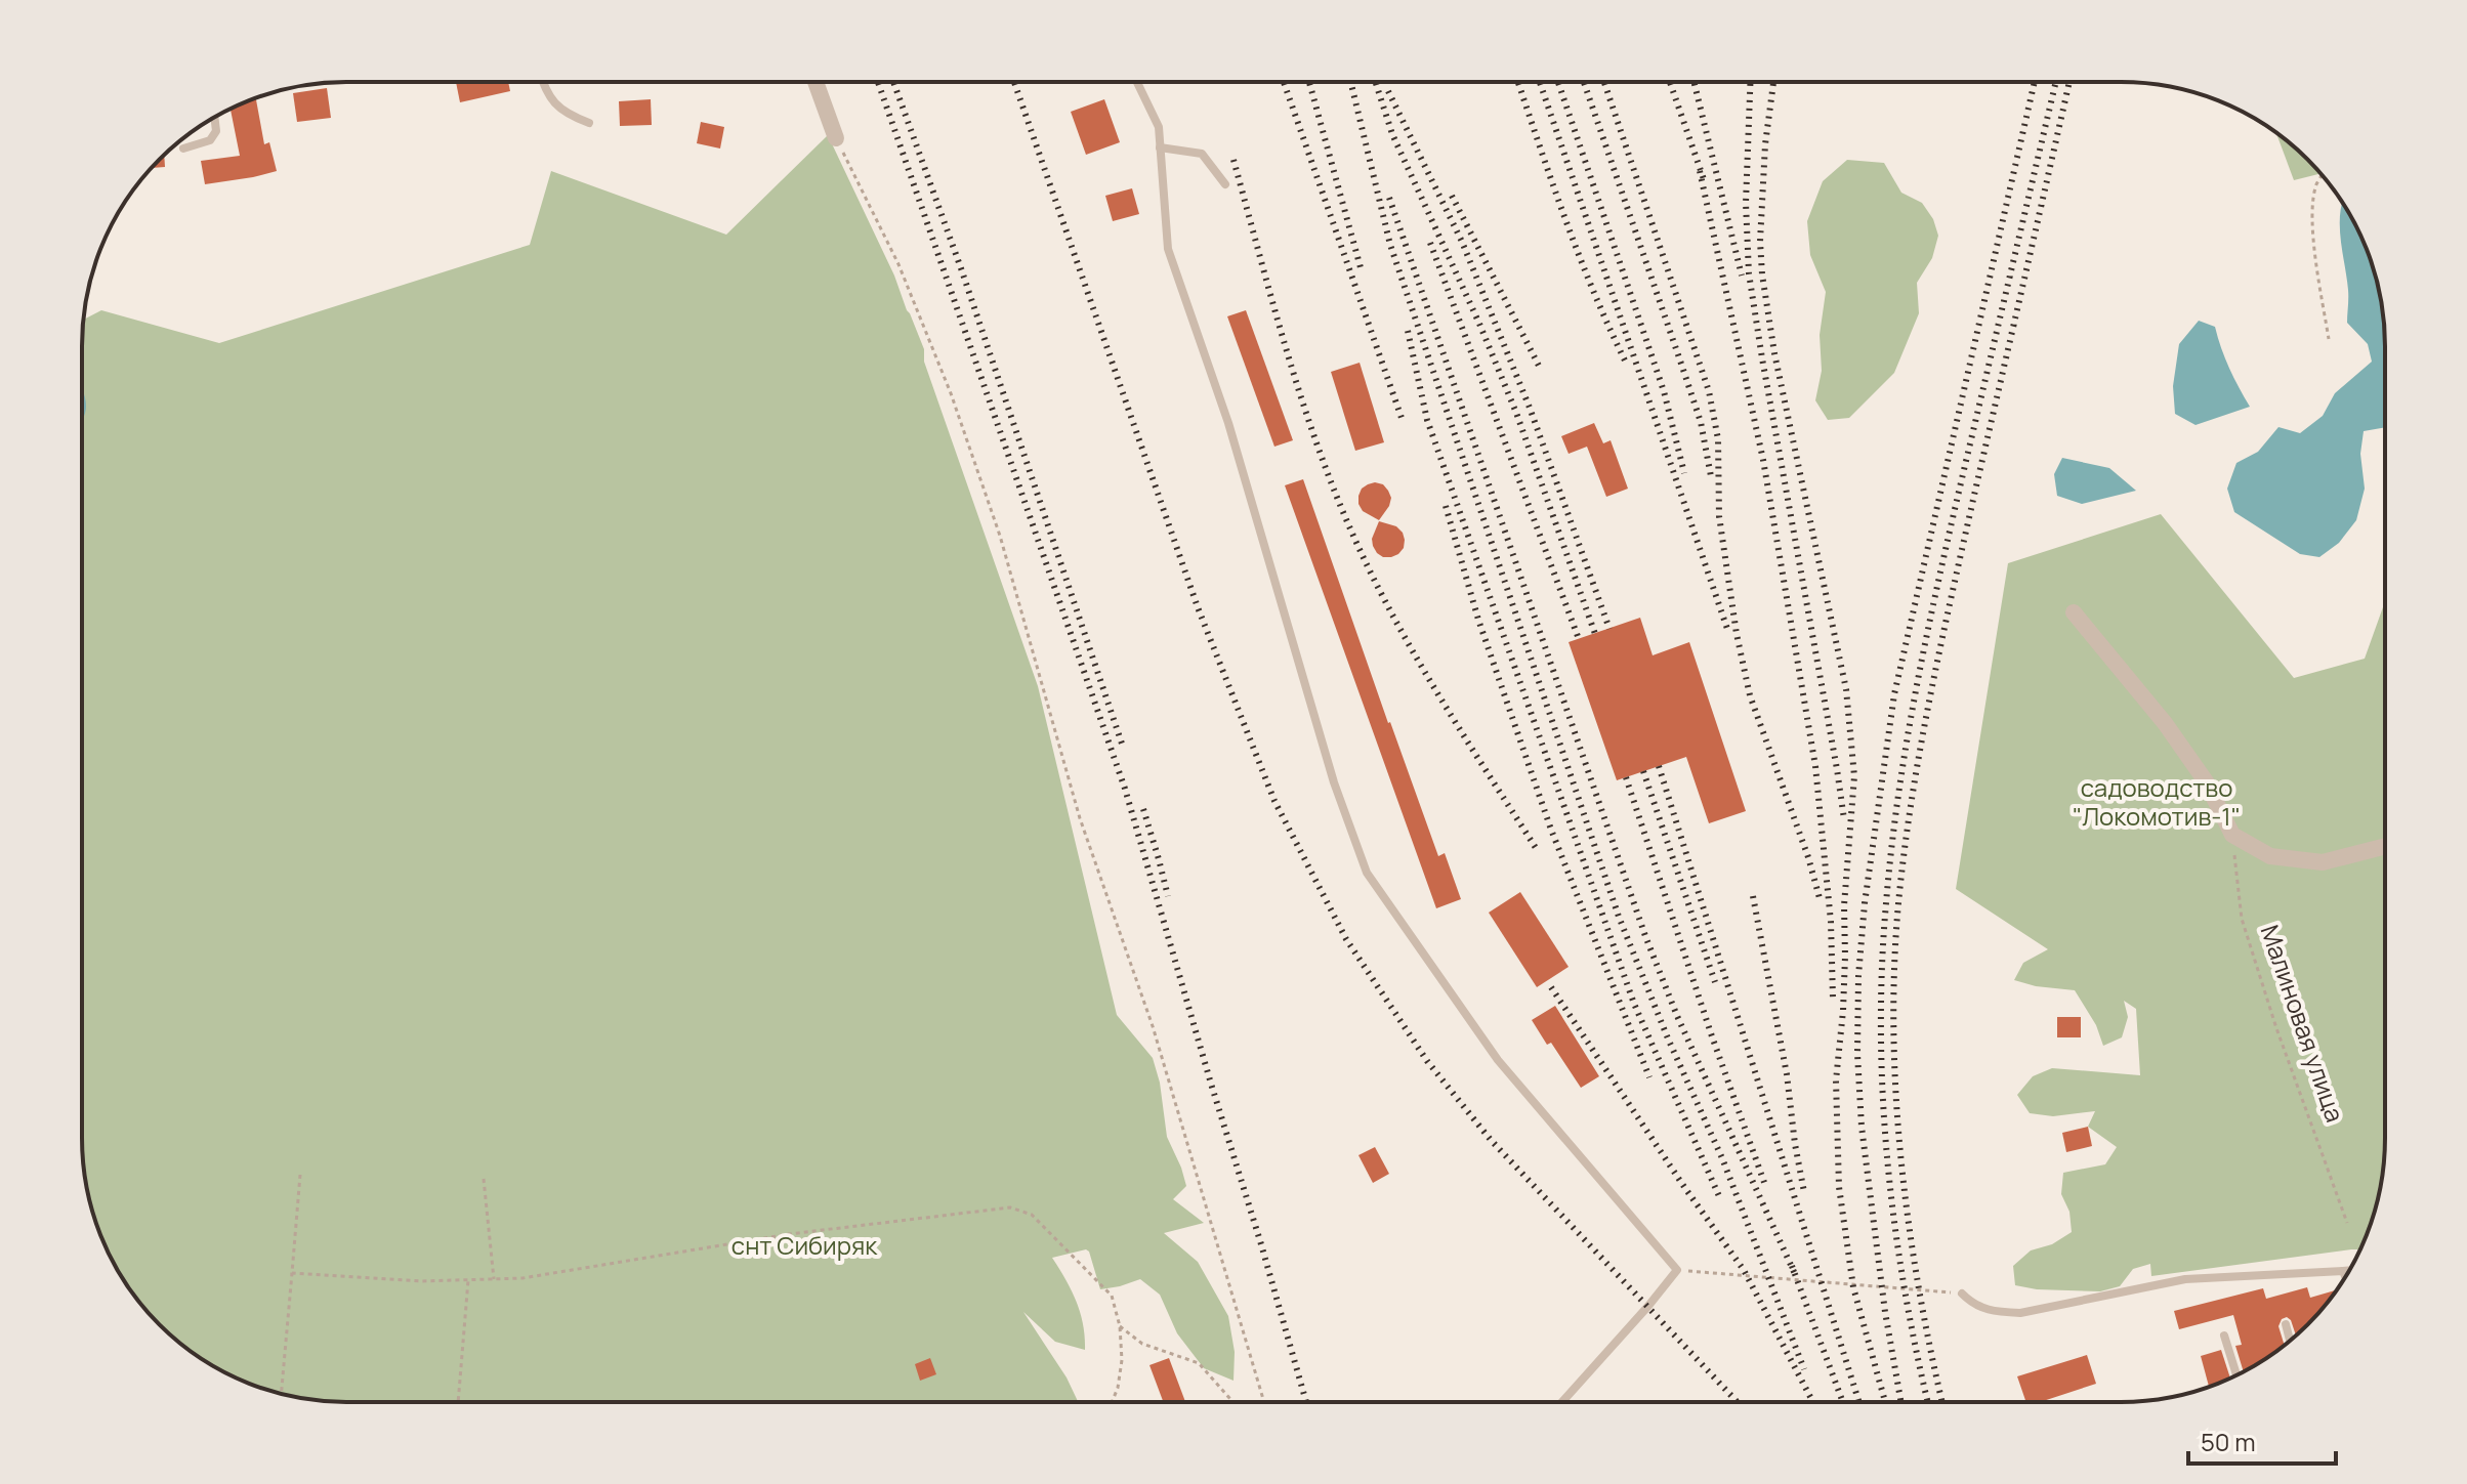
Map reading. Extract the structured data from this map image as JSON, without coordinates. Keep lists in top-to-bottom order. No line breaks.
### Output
{"streets":{"path":["Малиновая улица"]},"parks":["садоводство \"Локомотив-1\"","снт Сибиряк"],"scale_bar":"50 m"}
